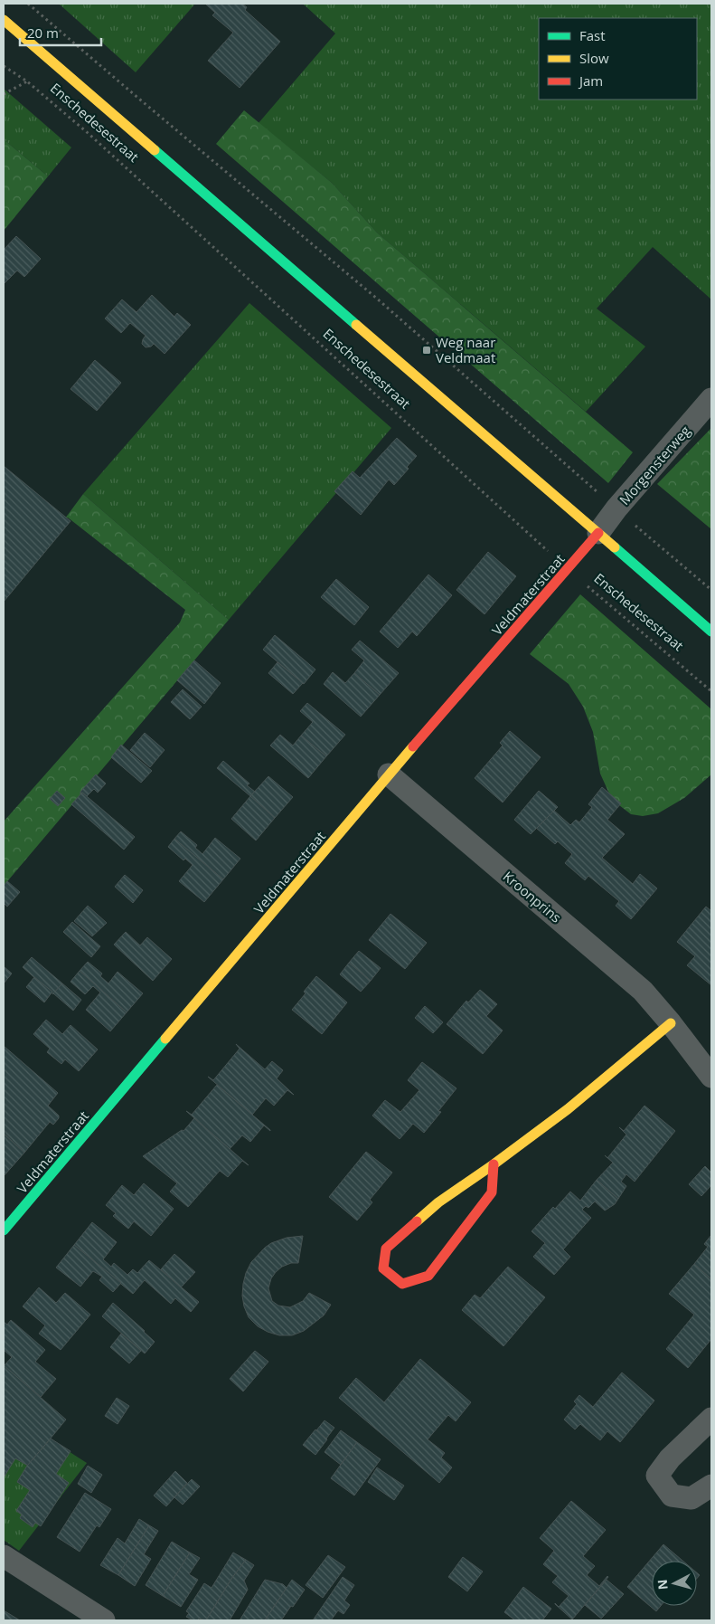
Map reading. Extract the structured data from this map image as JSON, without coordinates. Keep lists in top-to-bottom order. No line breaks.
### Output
{"streets":{"street":["Enschedesestraat","Morgensterweg","Veldmaterstraat","Kroonprins"]},"crossings":[["Enschedesestraat","Morgensterweg"],["Enschedesestraat","Veldmaterstraat"],["Morgensterweg","Veldmaterstraat"],["Veldmaterstraat","Kroonprins"]],"places":{"transit":["Weg naar Veldmaat"]},"legend":["Fast","Slow","Jam"],"scale_bar":"20 m","north":"left"}
